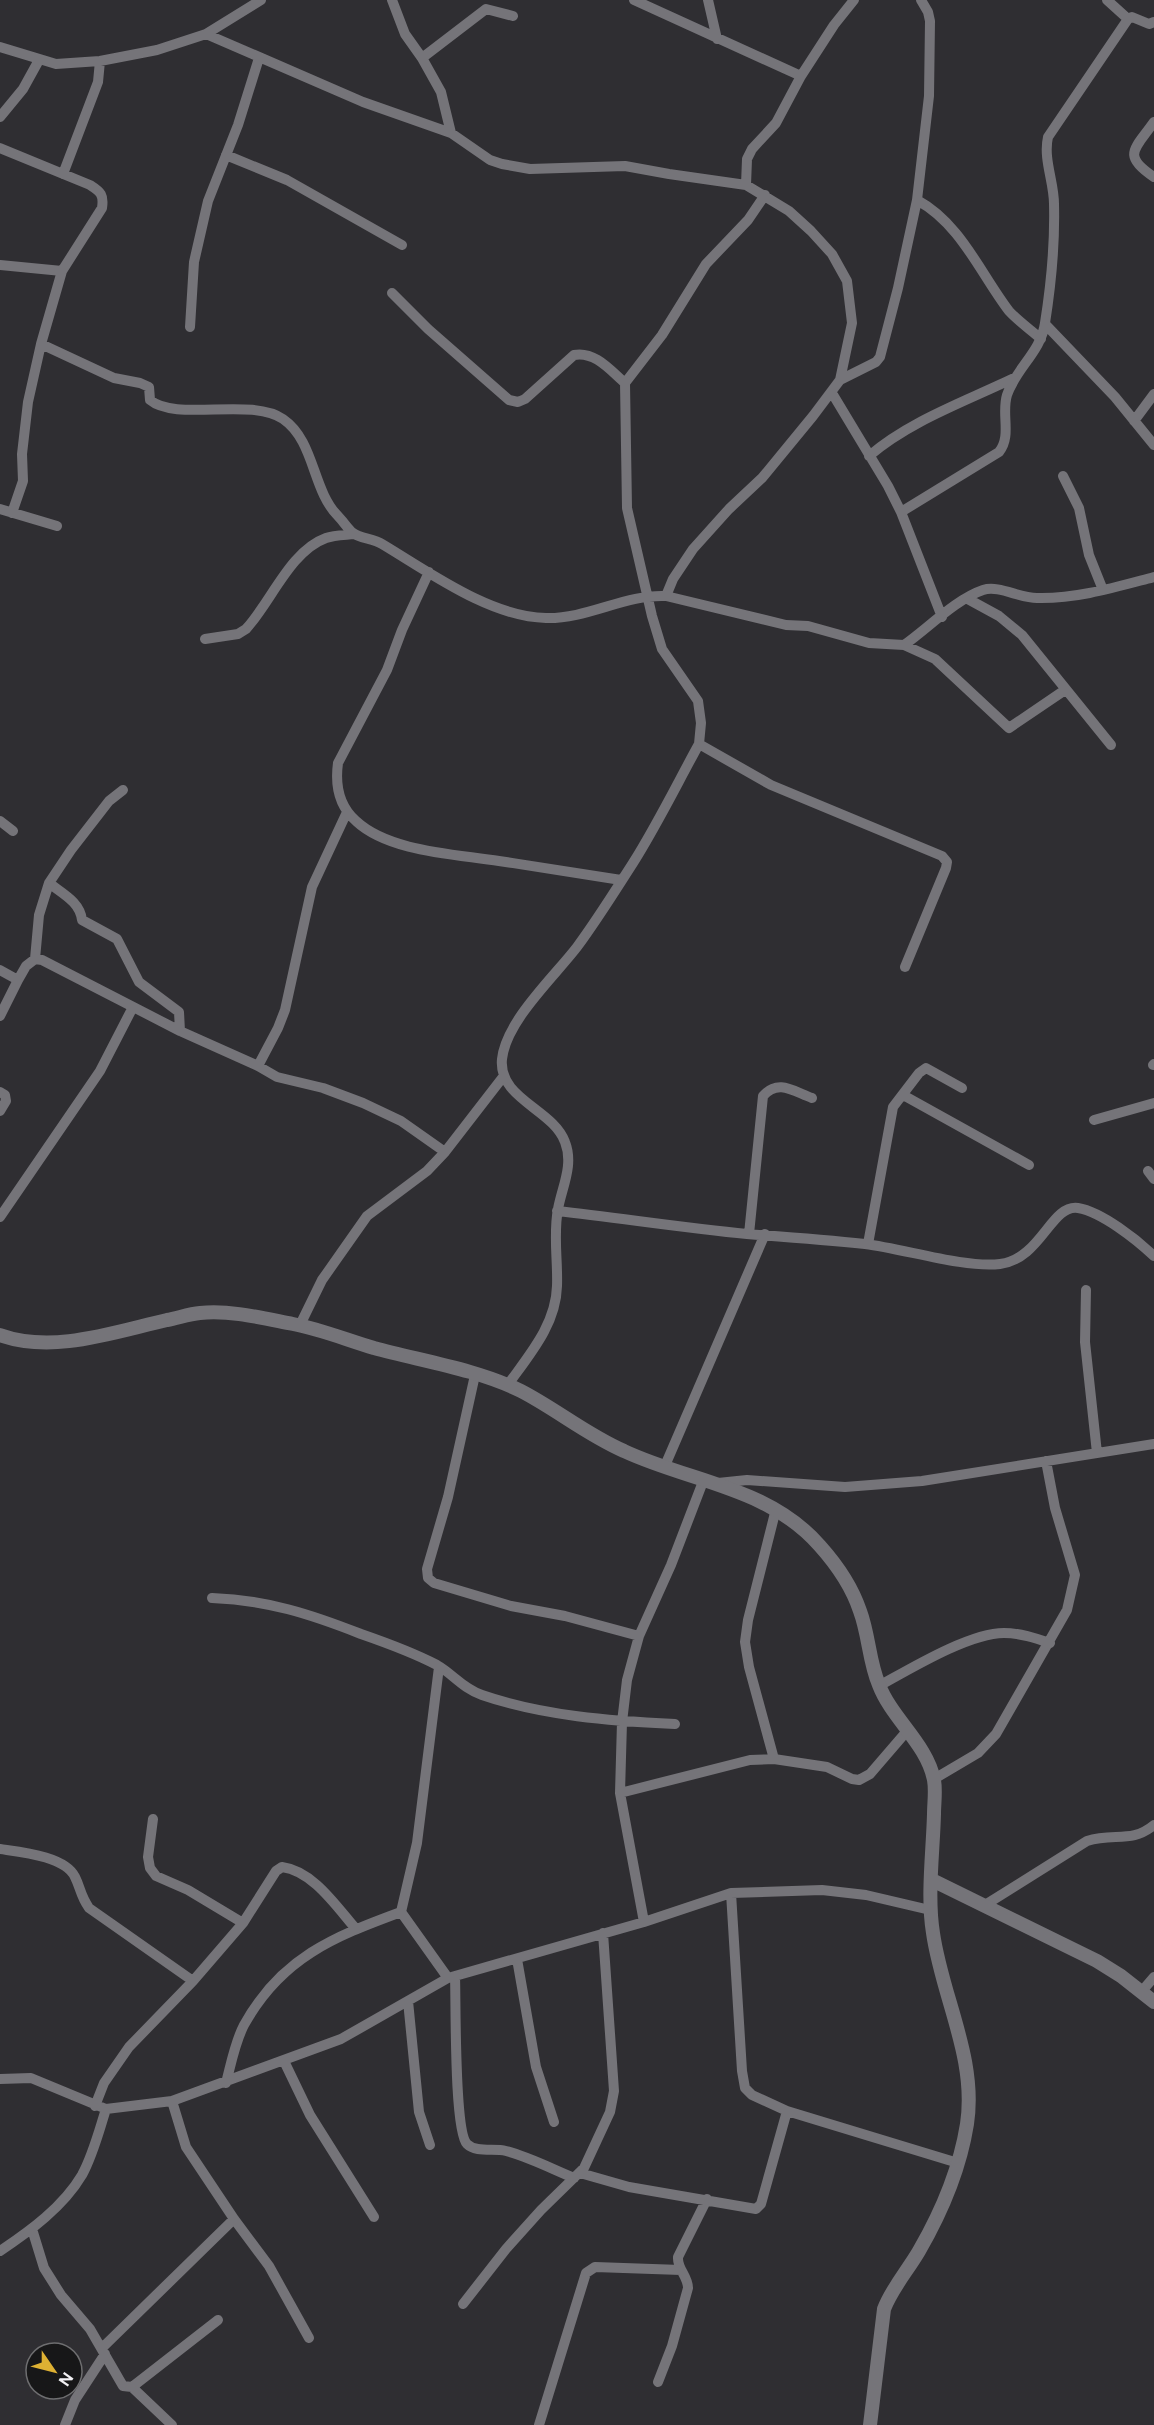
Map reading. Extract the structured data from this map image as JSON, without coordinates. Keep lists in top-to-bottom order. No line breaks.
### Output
{"north":"bottom right"}
